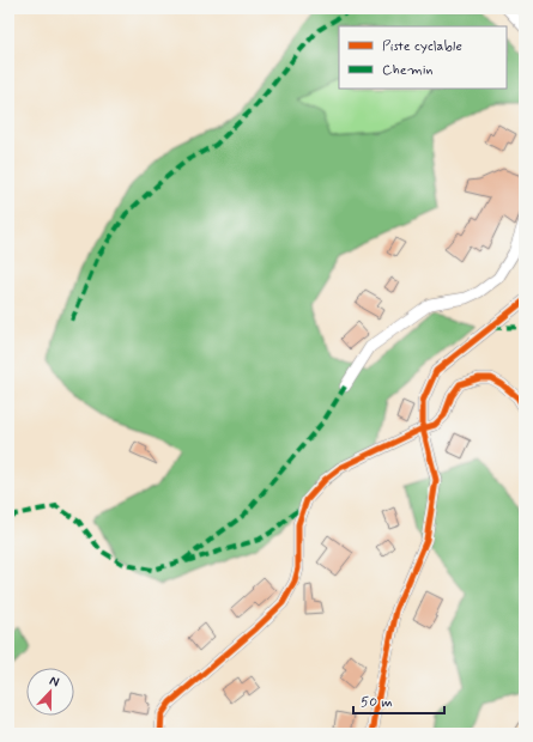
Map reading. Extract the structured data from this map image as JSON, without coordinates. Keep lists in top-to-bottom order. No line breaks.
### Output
{"legend":["Piste cyclable","Chemin"],"scale_bar":"50 m","north":"top"}
